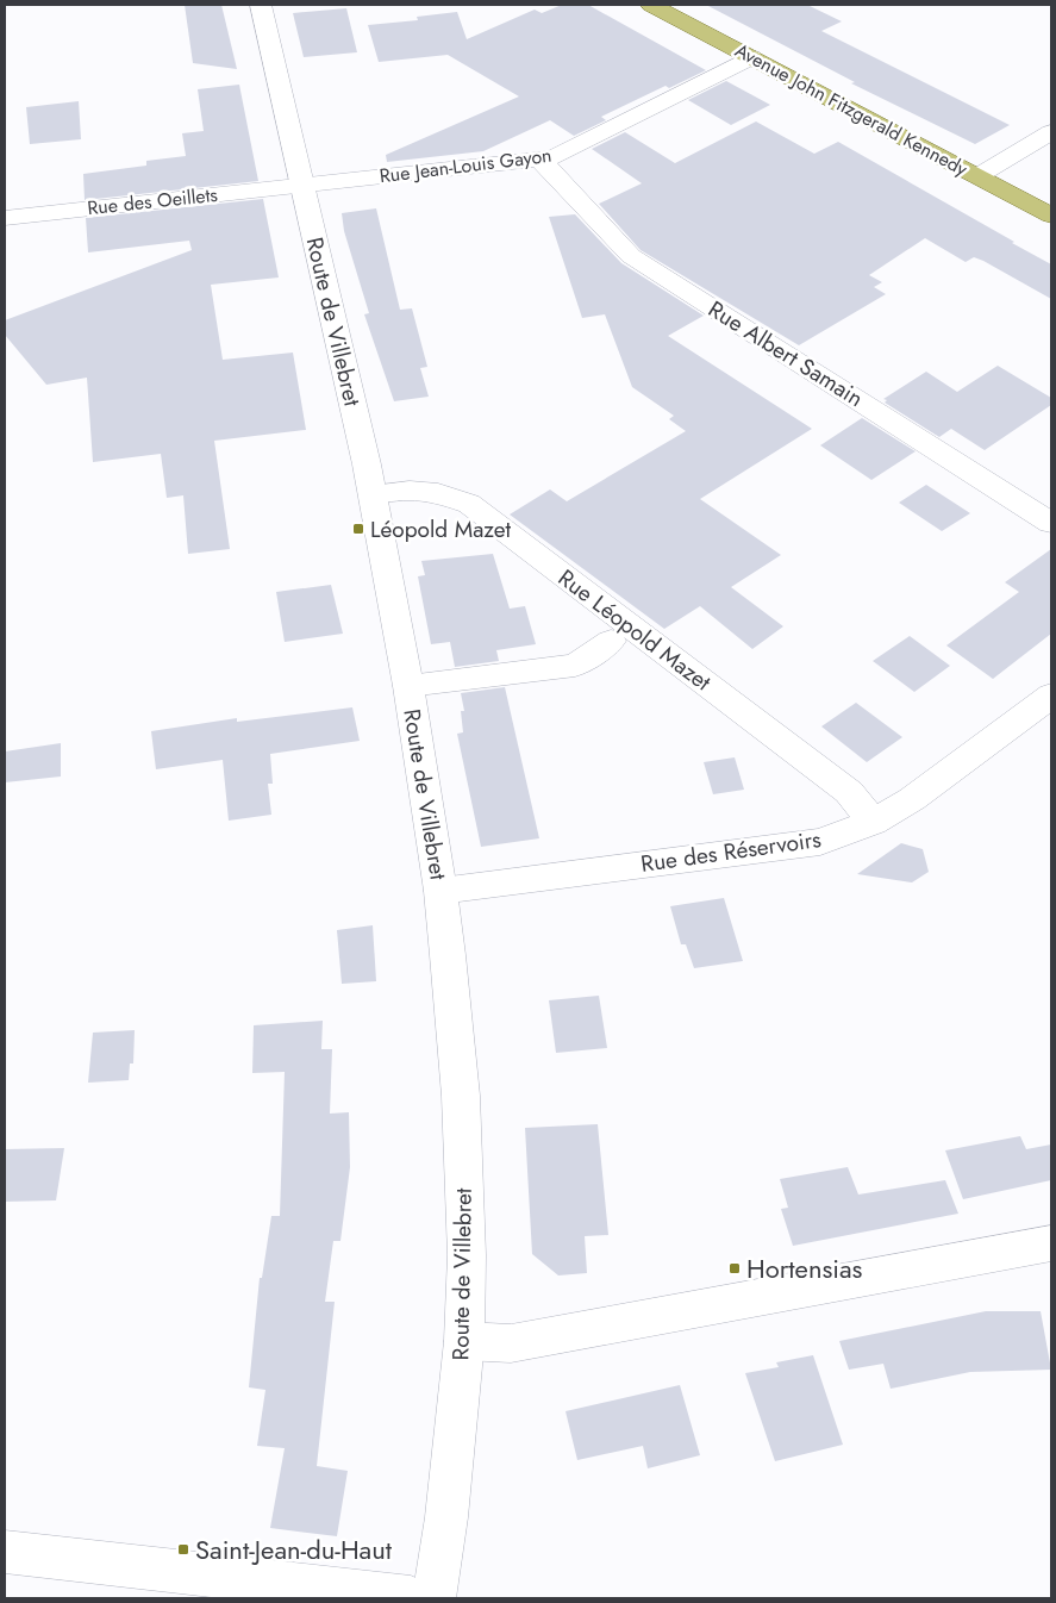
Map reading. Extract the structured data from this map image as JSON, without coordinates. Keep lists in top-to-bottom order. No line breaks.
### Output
{"streets":{"main road":["Avenue John Fitzgerald Kennedy"],"street":["Rue Jean-Louis Gayon","Rue des Oeillets","Route de Villebret","Rue Albert Samain","Rue Léopold Mazet","Rue des Réservoirs"]},"crossings":[["Avenue John Fitzgerald Kennedy","Rue Jean-Louis Gayon"],["Rue Jean-Louis Gayon","Rue des Oeillets"],["Rue Jean-Louis Gayon","Route de Villebret"],["Rue Jean-Louis Gayon","Rue Albert Samain"],["Rue des Oeillets","Route de Villebret"],["Route de Villebret","Rue Léopold Mazet"],["Route de Villebret","Rue des Réservoirs"],["Rue Léopold Mazet","Rue des Réservoirs"]],"places":{"transit":["Léopold Mazet","Hortensias","Saint-Jean-du-Haut"]}}
